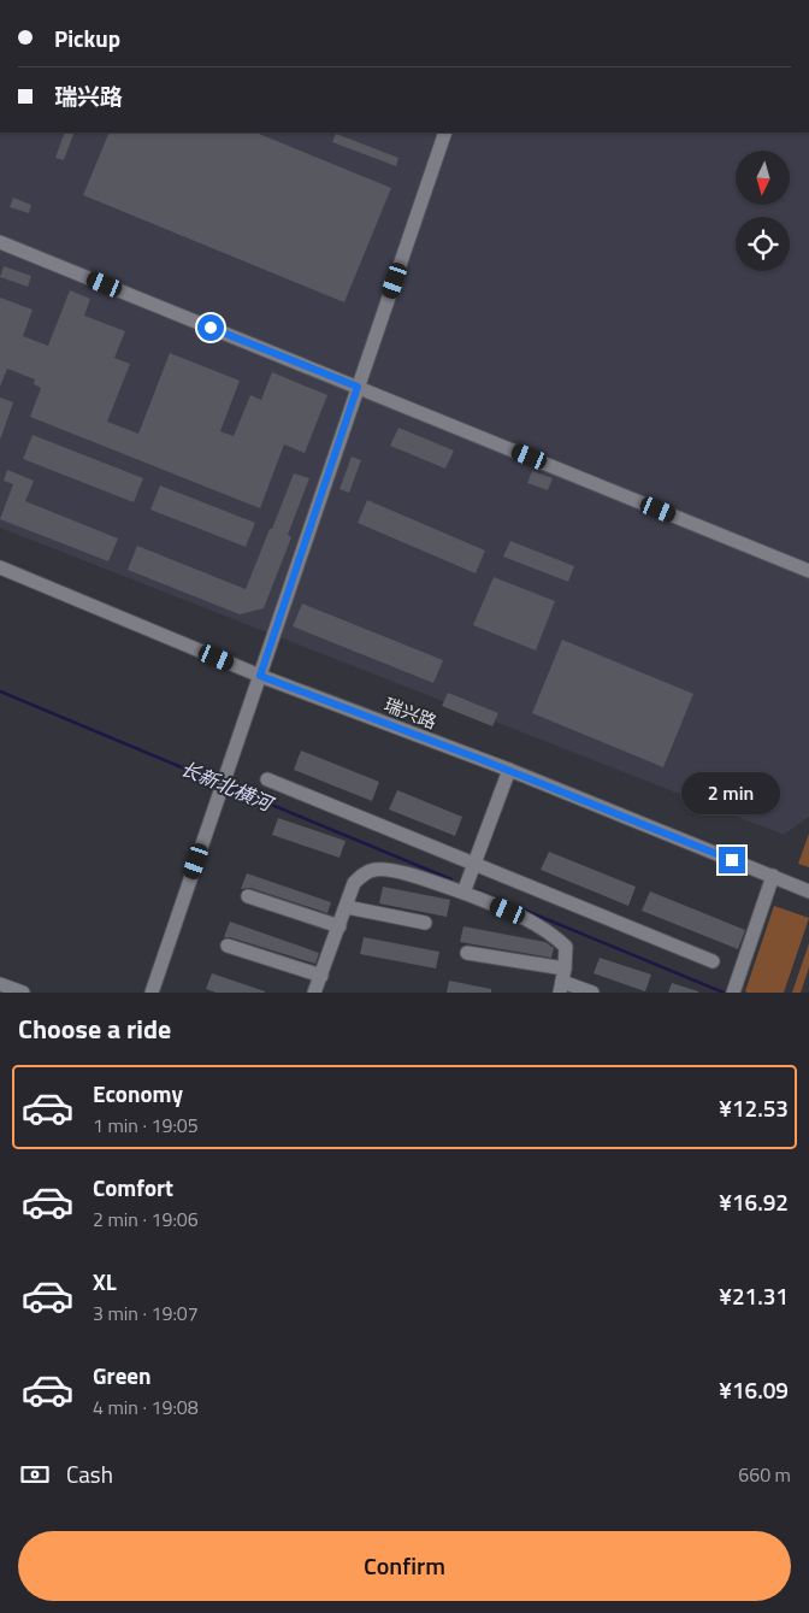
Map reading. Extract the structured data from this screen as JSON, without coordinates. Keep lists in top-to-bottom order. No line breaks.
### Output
{"streets":{"street":["瑞兴路"]},"water":["长新北横河"],"north":"bottom","page":{"banner":["Pickup","瑞兴路"],"bubble":"2 min","heading":"Choose a ride","list":[{"name":"Economy","note":"1 min · 19:05","value":"¥12.53"},{"name":"Comfort","note":"2 min · 19:06","value":"¥16.92"},{"name":"XL","note":"3 min · 19:07","value":"¥21.31"},{"name":"Green","note":"4 min · 19:08","value":"¥16.09"}],"pay":["Cash","660 m"],"buttons":"Confirm"}}
